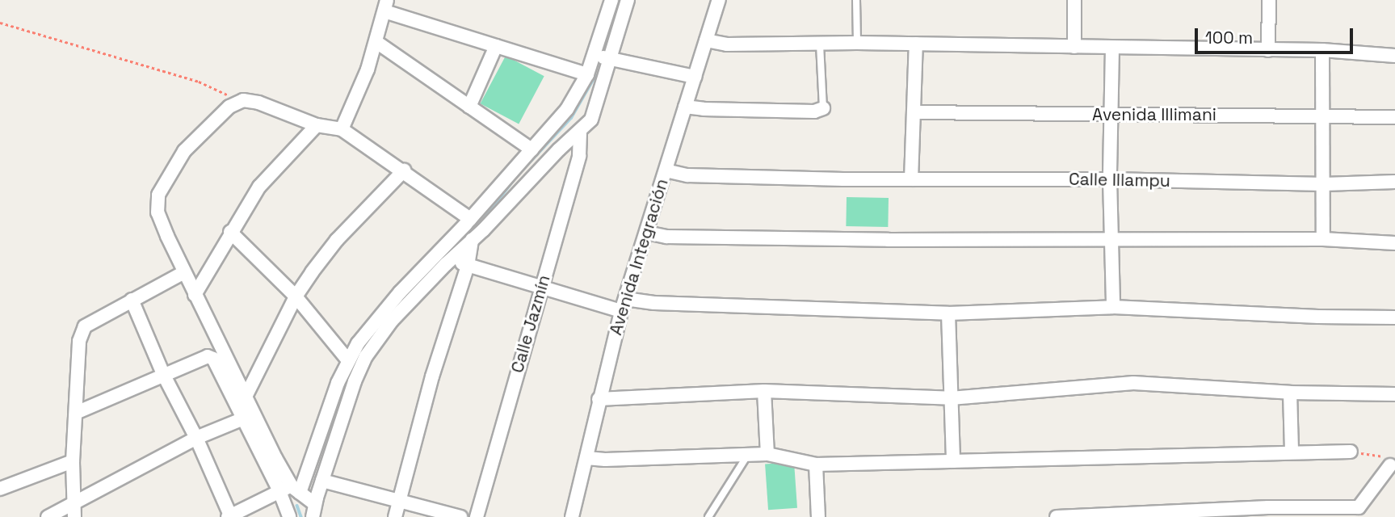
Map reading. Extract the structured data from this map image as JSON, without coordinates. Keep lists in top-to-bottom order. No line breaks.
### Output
{"streets":{"street":["Avenida Illimani","Calle Illampu","Avenida Integración","Calle Jazmín"]},"crossings":[["Calle Illampu","Avenida Integración"]],"scale_bar":"100 m"}
